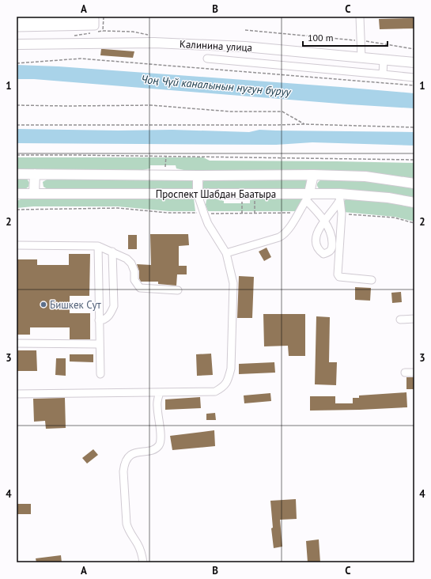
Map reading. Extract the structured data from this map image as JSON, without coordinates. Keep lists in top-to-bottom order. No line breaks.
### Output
{"streets":{"main road":["Калинина улица","Проспект Шабдан Баатыра"]},"water":["Чоң Чүй каналынын нугун буруу"],"places":["Бишкек Сут"],"scale_bar":"100 m","grid":{"columns":["A","B","C"],"rows":["1","2","3","4"]}}
